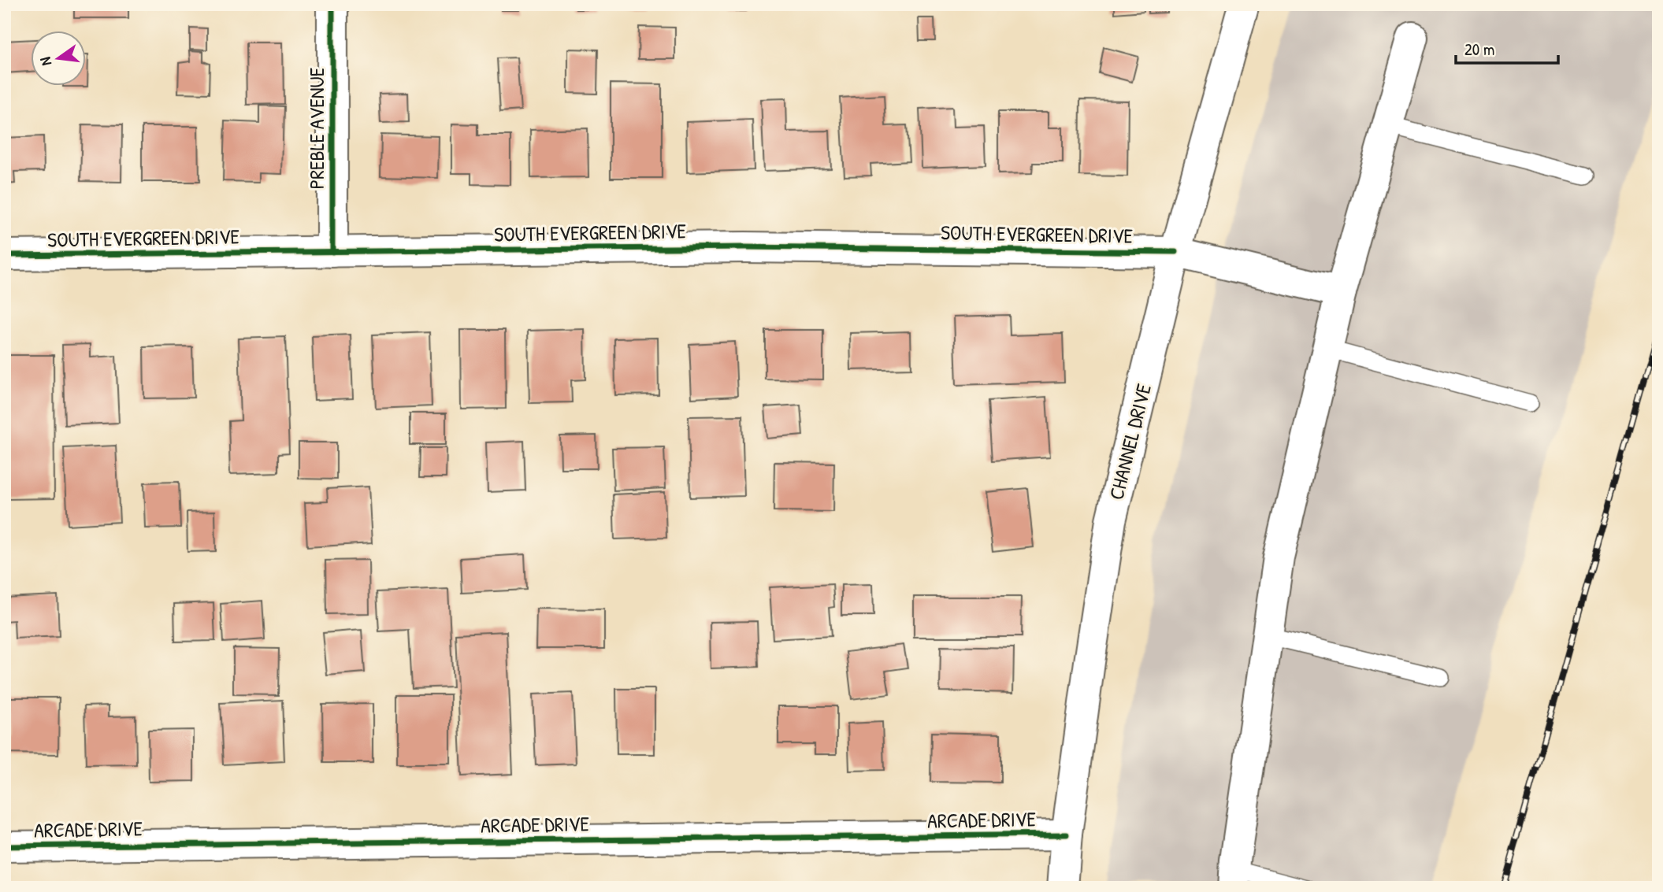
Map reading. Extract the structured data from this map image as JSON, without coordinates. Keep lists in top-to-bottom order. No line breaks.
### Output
{"streets":{"street":["PREBLE AVENUE","SOUTH EVERGREEN DRIVE","CHANNEL DRIVE","ARCADE DRIVE"]},"crossings":[["PREBLE AVENUE","SOUTH EVERGREEN DRIVE"],["SOUTH EVERGREEN DRIVE","CHANNEL DRIVE"],["CHANNEL DRIVE","ARCADE DRIVE"]],"scale_bar":"20 m","north":"left"}
